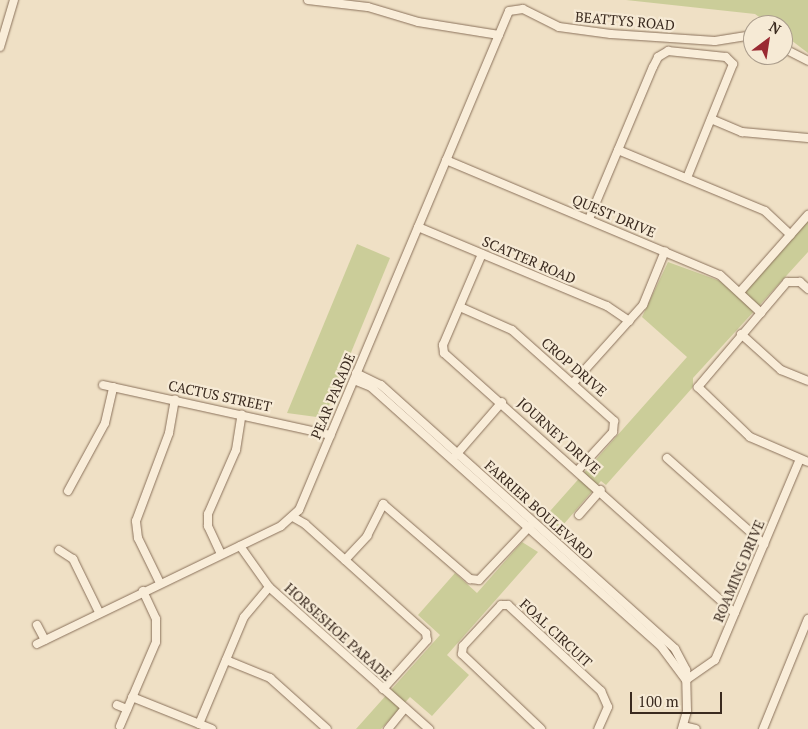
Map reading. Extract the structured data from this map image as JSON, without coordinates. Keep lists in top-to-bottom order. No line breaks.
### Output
{"streets":{"street":["BEATTYS ROAD","QUEST DRIVE","SCATTER ROAD","CROP DRIVE","CACTUS STREET","PEAR PARADE","JOURNEY DRIVE","FARRIER BOULEVARD","ROAMING DRIVE","HORSESHOE PARADE","FOAL CIRCUIT"]},"crossings":[["BEATTYS ROAD","PEAR PARADE"],["QUEST DRIVE","PEAR PARADE"],["SCATTER ROAD","PEAR PARADE"],["SCATTER ROAD","JOURNEY DRIVE"],["CROP DRIVE","JOURNEY DRIVE"],["CACTUS STREET","PEAR PARADE"],["PEAR PARADE","FARRIER BOULEVARD"],["JOURNEY DRIVE","ROAMING DRIVE"],["FARRIER BOULEVARD","ROAMING DRIVE"]],"scale_bar":"100 m","north":"top right"}
